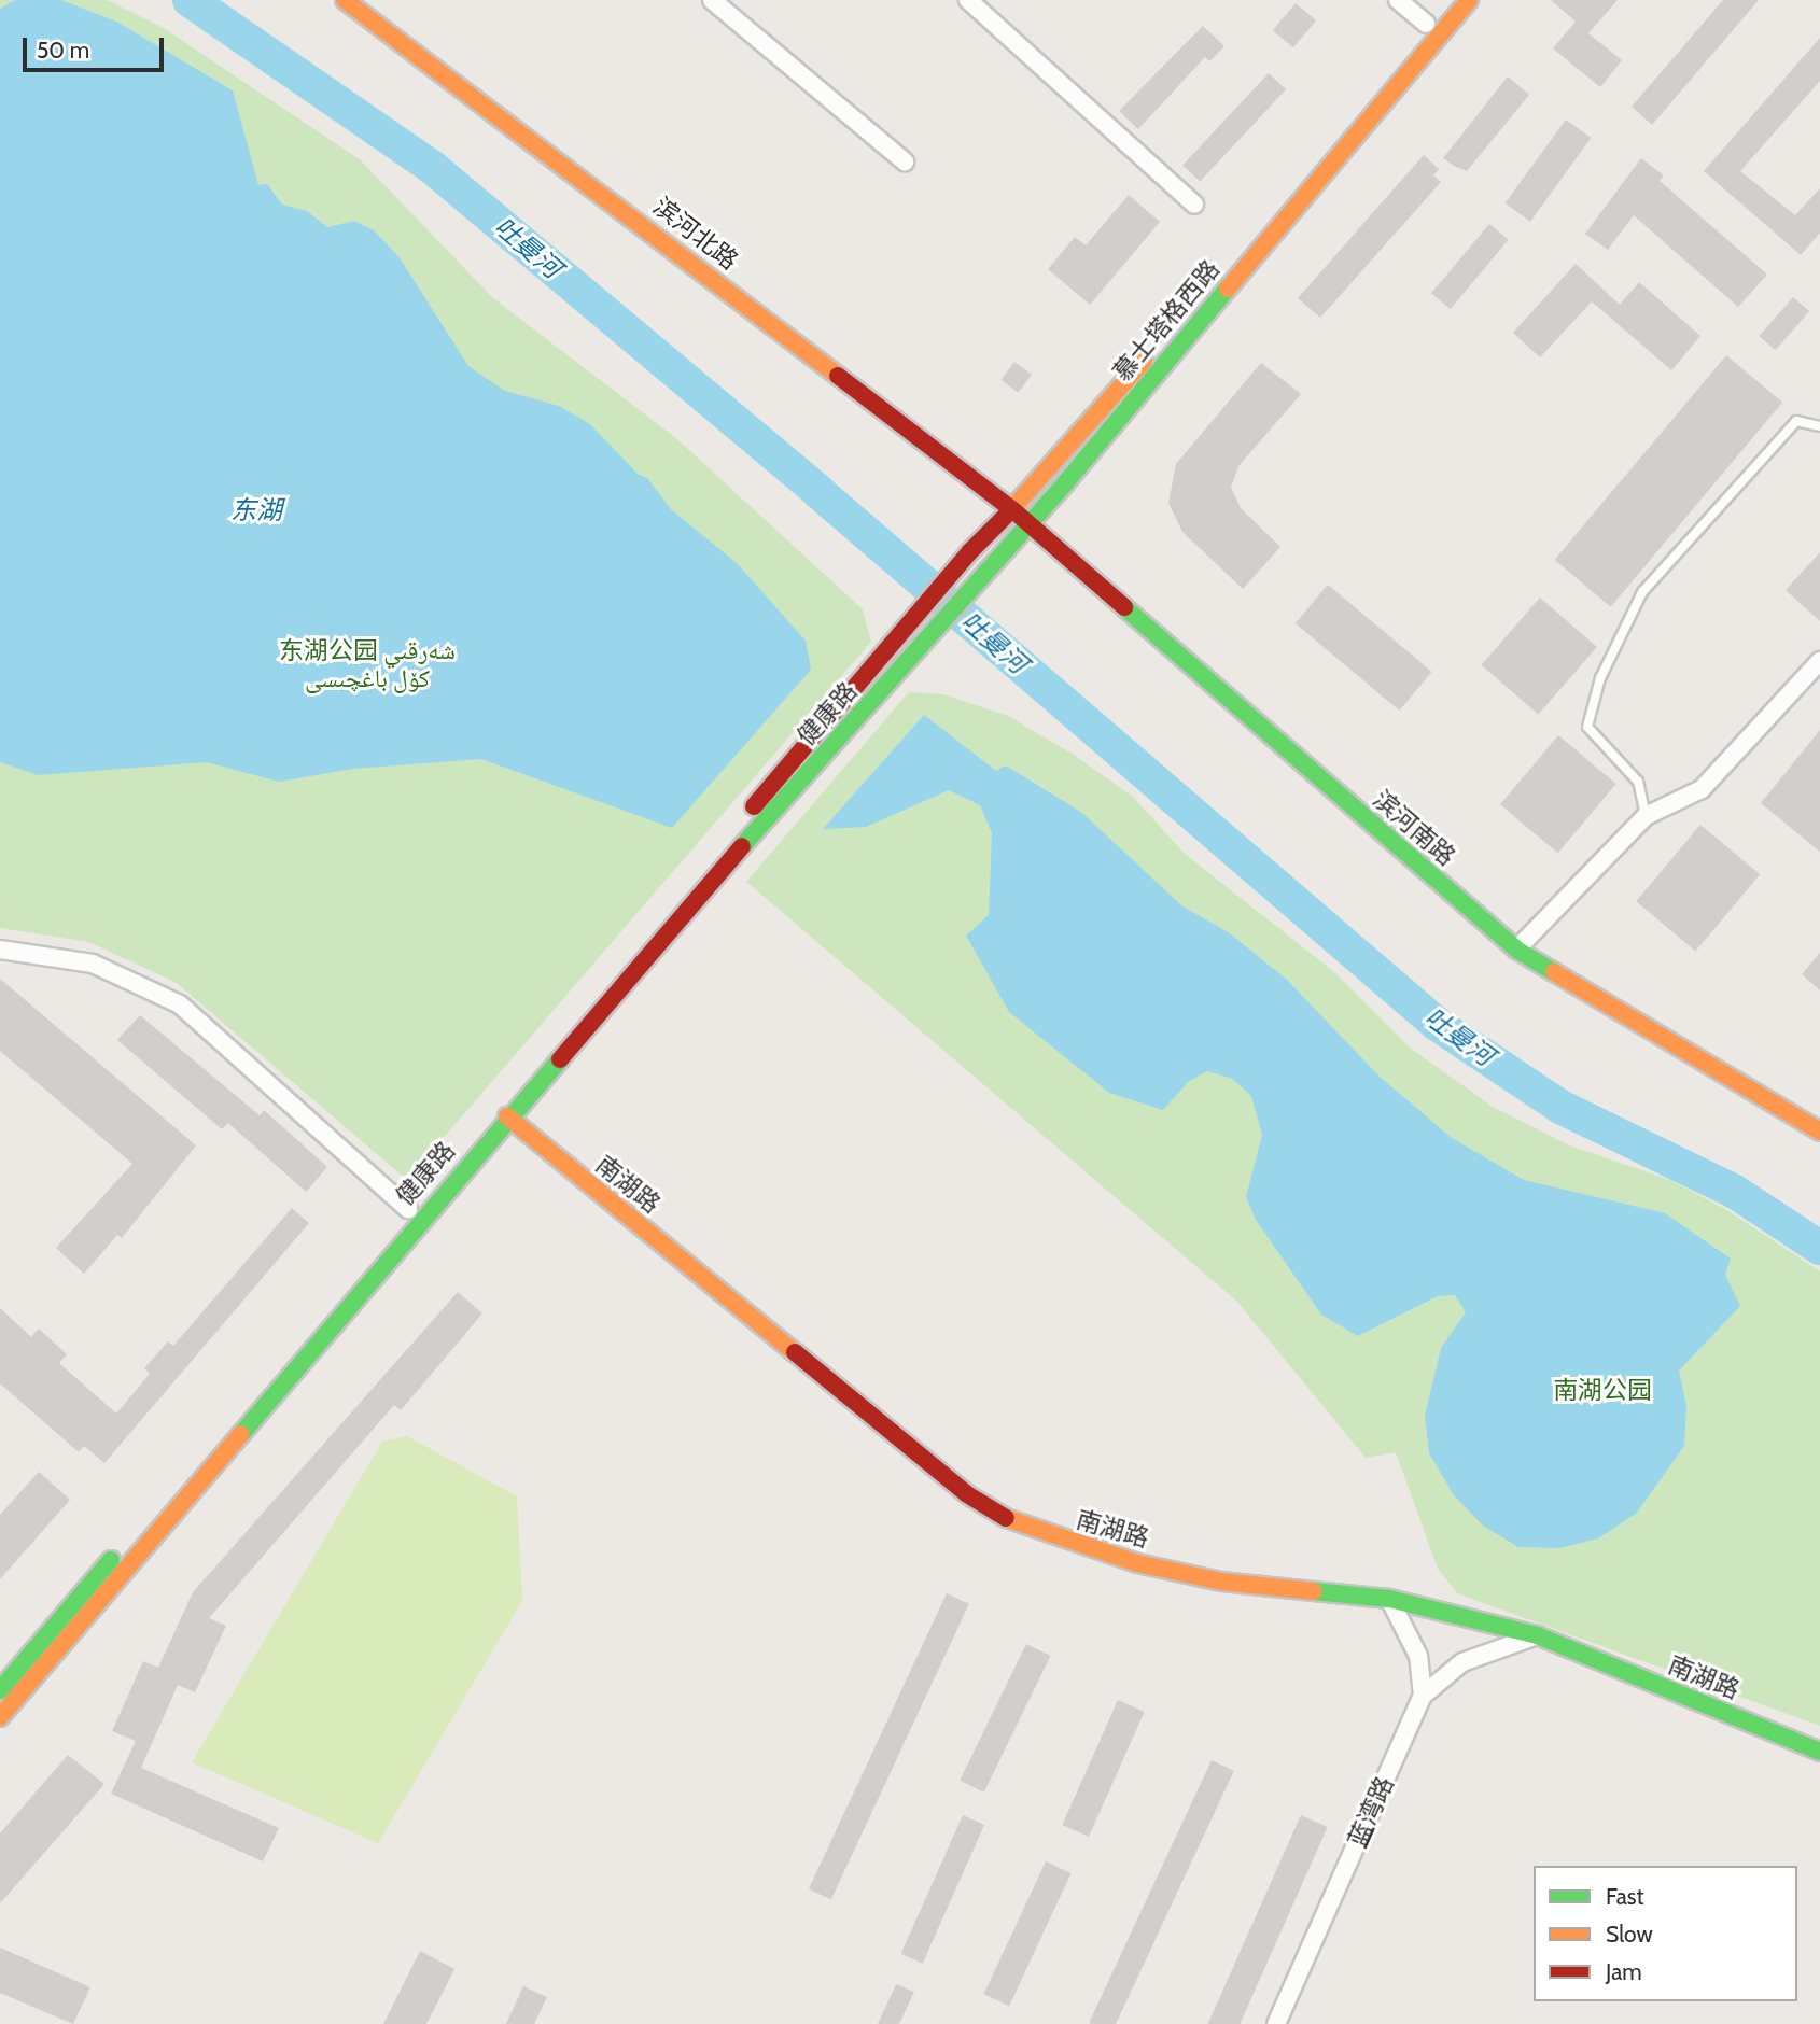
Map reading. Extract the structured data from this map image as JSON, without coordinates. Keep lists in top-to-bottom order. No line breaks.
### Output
{"streets":{"main road":["滨河北路","慕士塔格西路","健康路","滨河南路","南湖路"],"street":["蓝湾路"]},"crossings":[["滨河北路","慕士塔格西路"],["滨河北路","滨河南路"],["慕士塔格西路","健康路"],["慕士塔格西路","滨河南路"],["健康路","南湖路"]],"water":["吐曼河","东湖"],"parks":["东湖公园 شەرقىي كۆل باغچىسى","南湖公园"],"legend":["Fast","Slow","Jam"],"scale_bar":"50 m"}
